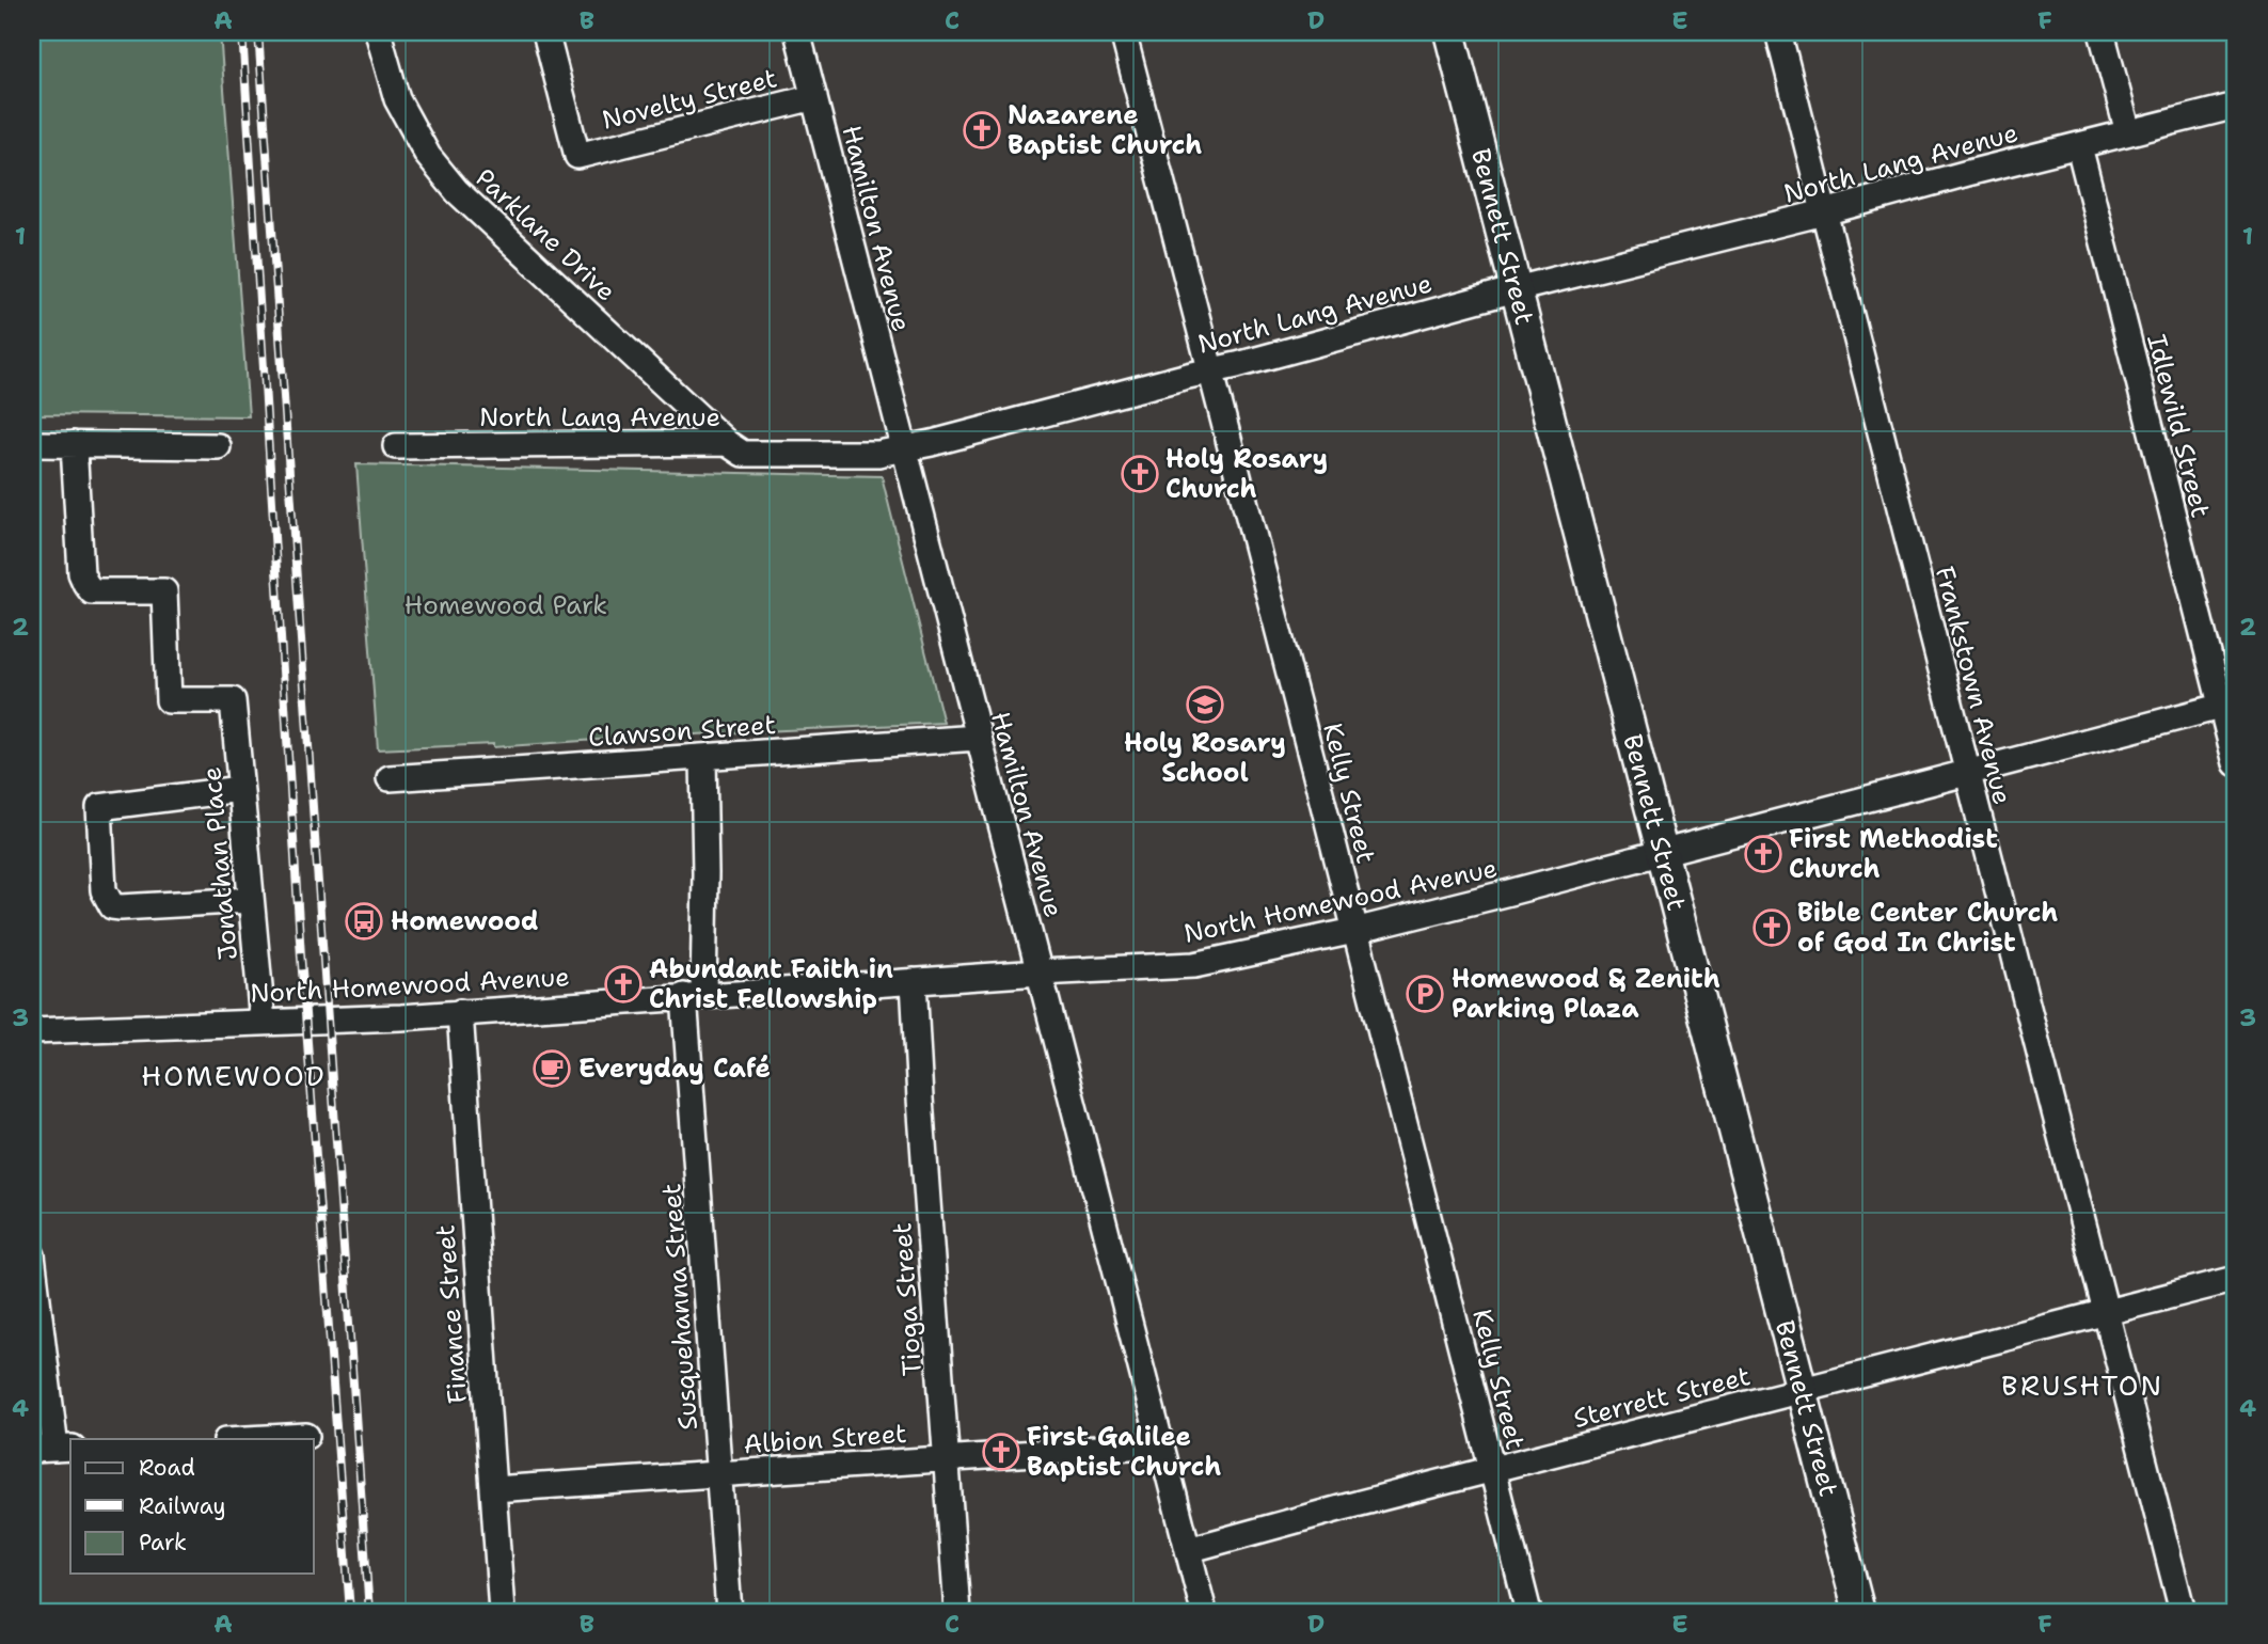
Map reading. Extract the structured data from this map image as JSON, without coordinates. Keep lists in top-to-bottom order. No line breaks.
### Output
{"streets":{"main road":["Bennett Street"],"street":["Novelty Street","North Lang Avenue","Hamilton Avenue","Parklane Drive","Idlewild Street","Frankstown Avenue","Clawson Street","Kelly Street","Jonathan Place","North Homewood Avenue","Tioga Street","Susquehanna Street","Finance Street","Sterrett Street","Albion Street"]},"crossings":[["Novelty Street","Hamilton Avenue"],["North Lang Avenue","Hamilton Avenue"],["North Lang Avenue","Parklane Drive"],["North Lang Avenue","Bennett Street"],["North Lang Avenue","Idlewild Street"],["North Lang Avenue","Frankstown Avenue"],["North Lang Avenue","Kelly Street"],["Hamilton Avenue","Clawson Street"],["Hamilton Avenue","North Homewood Avenue"],["Hamilton Avenue","Sterrett Street"],["Hamilton Avenue","Albion Street"],["Bennett Street","North Homewood Avenue"],["Bennett Street","Sterrett Street"],["Idlewild Street","North Homewood Avenue"],["Frankstown Avenue","North Homewood Avenue"],["Frankstown Avenue","Sterrett Street"],["Clawson Street","Susquehanna Street"],["Kelly Street","North Homewood Avenue"],["Kelly Street","Sterrett Street"],["Jonathan Place","North Homewood Avenue"],["North Homewood Avenue","Tioga Street"],["North Homewood Avenue","Susquehanna Street"],["North Homewood Avenue","Finance Street"],["Tioga Street","Albion Street"],["Susquehanna Street","Albion Street"],["Finance Street","Albion Street"]],"districts":["HOMEWOOD","BRUSHTON"],"parks":["Homewood Park"],"places":{"church":["Nazarene Baptist Church","Holy Rosary Church","First Methodist Church","Bible Center Church of God In Christ","Abundant Faith in Christ Fellowship","First Galilee Baptist Church"],"school or university":["Holy Rosary School"],"bus stop":["Homewood"],"parking":["Homewood & Zenith Parking Plaza"],"cafe":["Everyday Café"]},"legend":["Road","Railway","Park"],"grid":{"columns":["A","B","C","D","E","F"],"rows":["1","2","3","4"]}}
